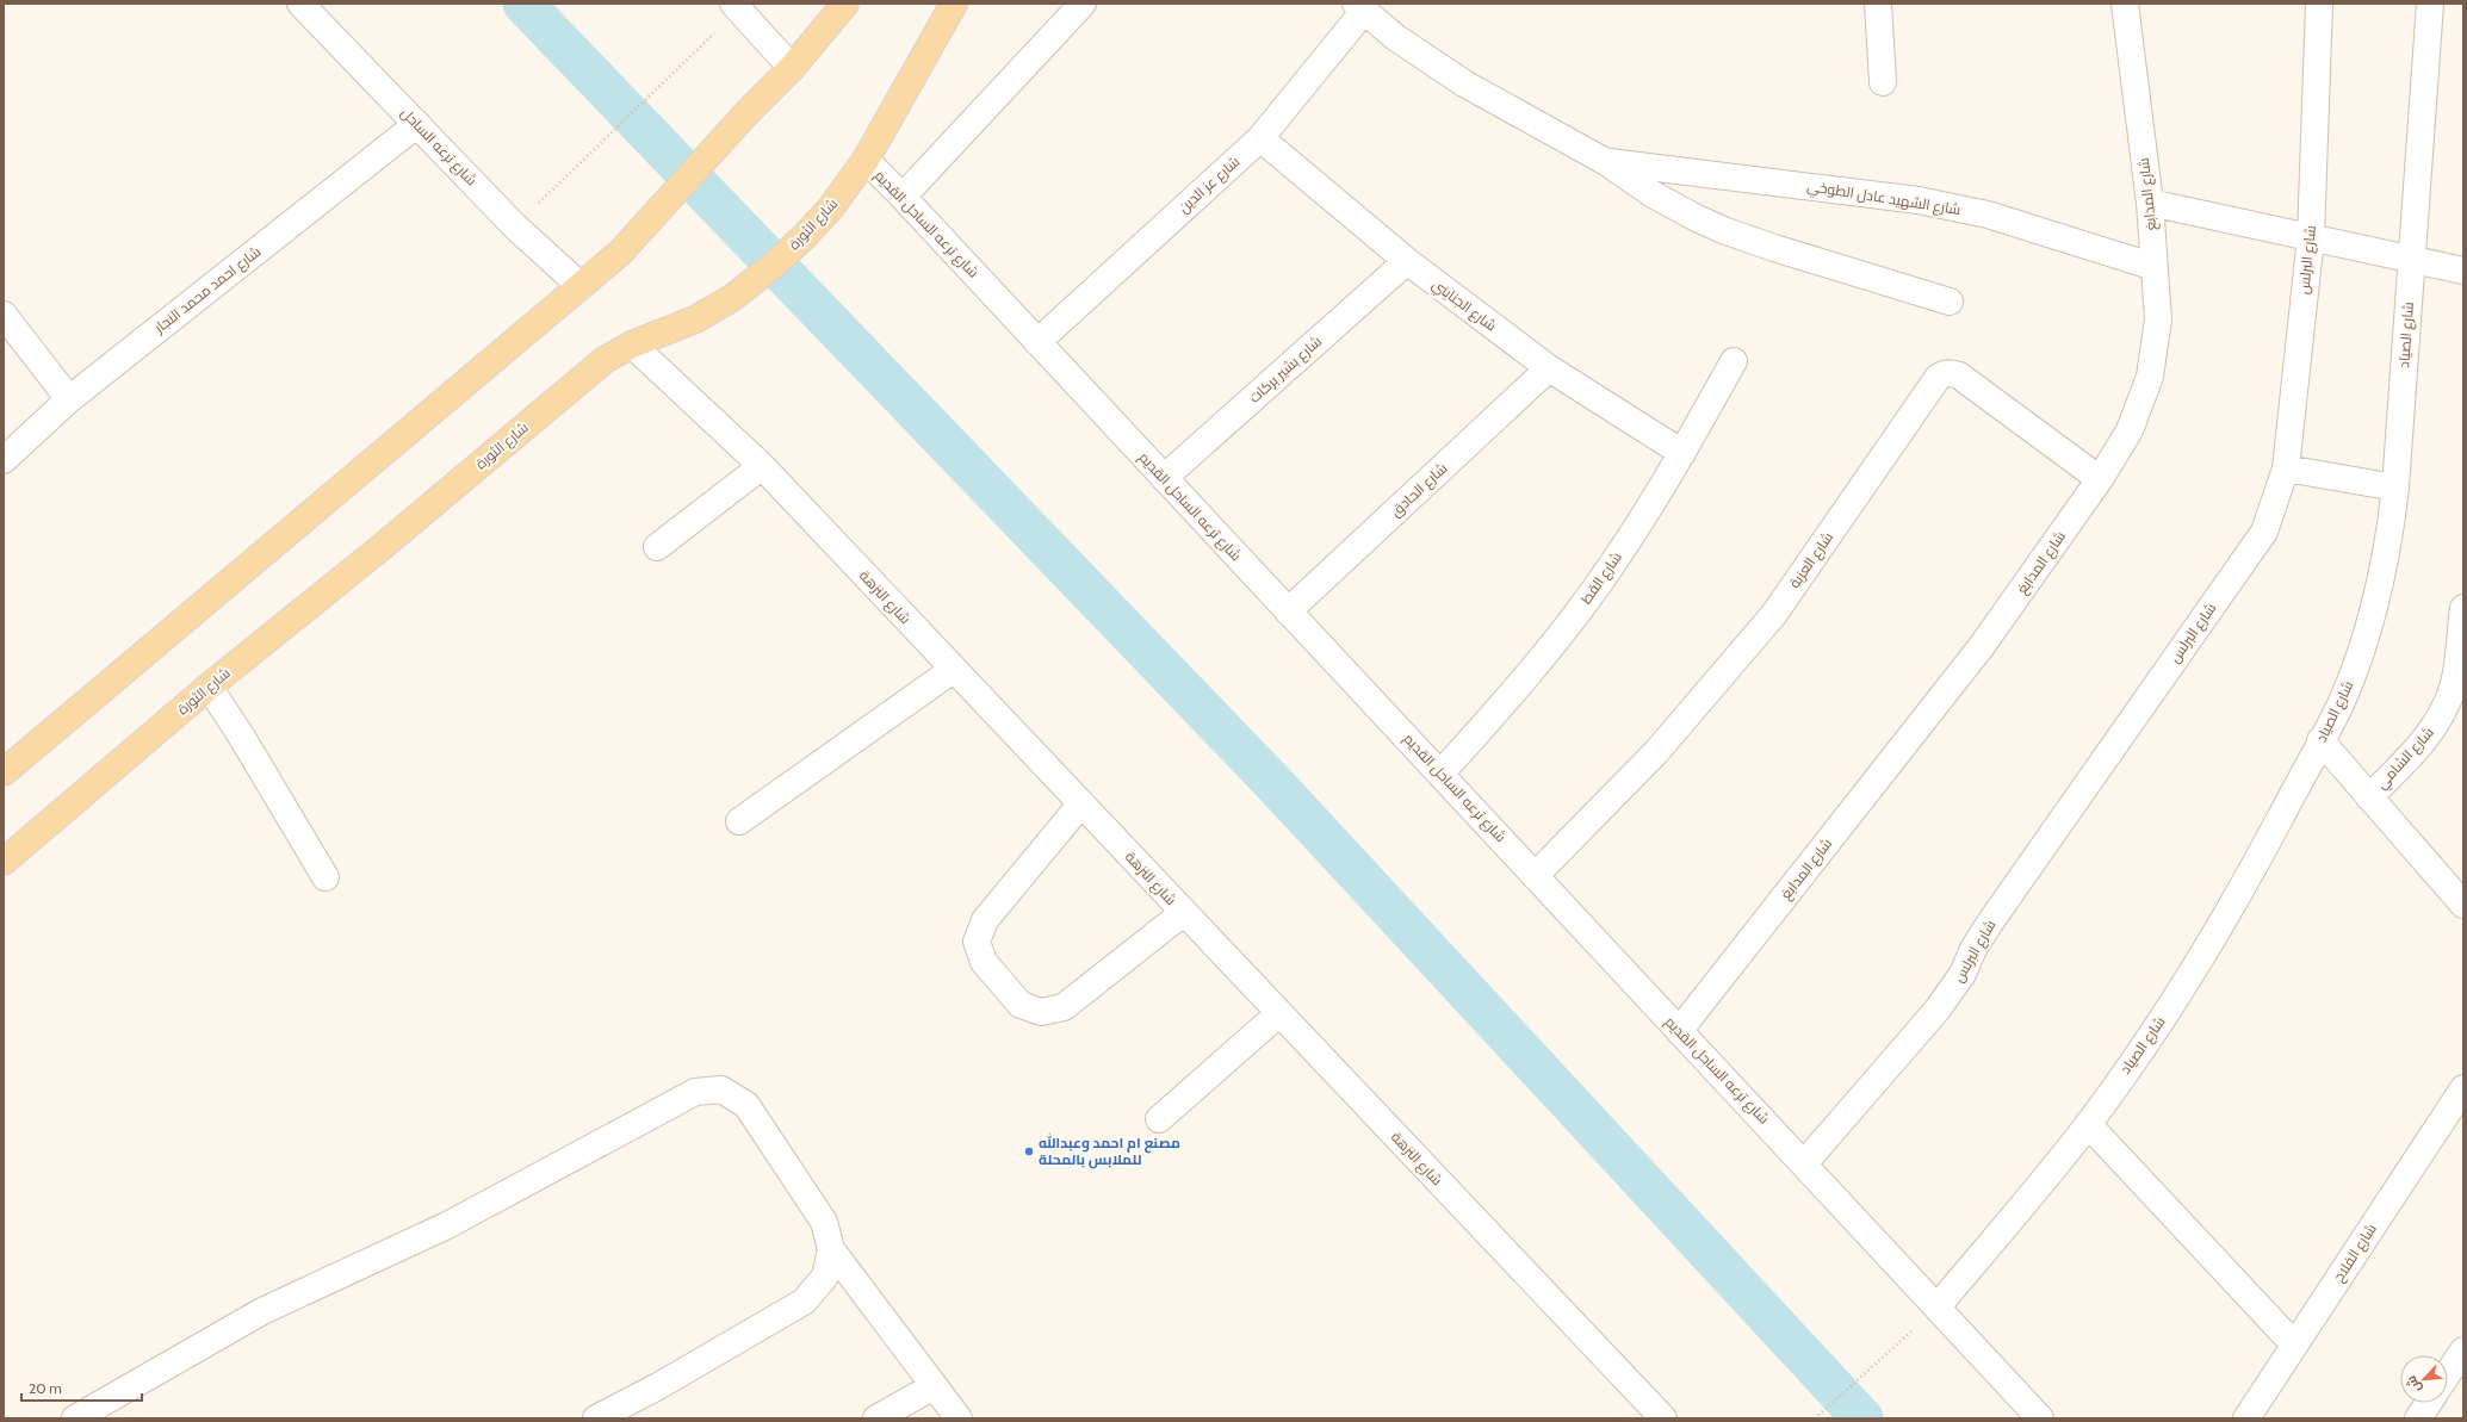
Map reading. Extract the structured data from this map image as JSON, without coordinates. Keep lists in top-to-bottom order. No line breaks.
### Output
{"streets":{"main road":["شارع الثورة"],"street":["شارع ترعه الساحل","شارع عز الدين","شارع المدابغ","شارع الشهيد عادل الطوخي","شارع ترعه الساحل القديم","شارع البرلس","شارع احمد محمد النجار","شارع الجنايني","شارع الصياد","شارع بشير بركات","شارع الحادق","شارع العزبة","شارع القط","شارع النزهة","شارع الشامي","شارع الفلاح"]},"crossings":[["شارع ترعه الساحل","شارع احمد محمد النجار"],["شارع عز الدين","شارع الشهيد عادل الطوخي"],["شارع عز الدين","شارع ترعه الساحل القديم"],["شارع عز الدين","شارع الجنايني"],["شارع المدابغ","شارع الشهيد عادل الطوخي"],["شارع المدابغ","شارع ترعه الساحل القديم"],["شارع المدابغ","شارع العزبة"],["شارع الثورة","شارع ترعه الساحل القديم"],["شارع الثورة","شارع النزهة"],["شارع ترعه الساحل القديم","شارع البرلس"],["شارع ترعه الساحل القديم","شارع الصياد"],["شارع ترعه الساحل القديم","شارع بشير بركات"],["شارع ترعه الساحل القديم","شارع الحادق"],["شارع ترعه الساحل القديم","شارع العزبة"],["شارع ترعه الساحل القديم","شارع القط"],["شارع الجنايني","شارع بشير بركات"],["شارع الجنايني","شارع الحادق"],["شارع الجنايني","شارع القط"]],"places":["مصنع ام احمد وعبدالله للملابس بالمحلة"],"scale_bar":"20 m","north":"bottom left"}
